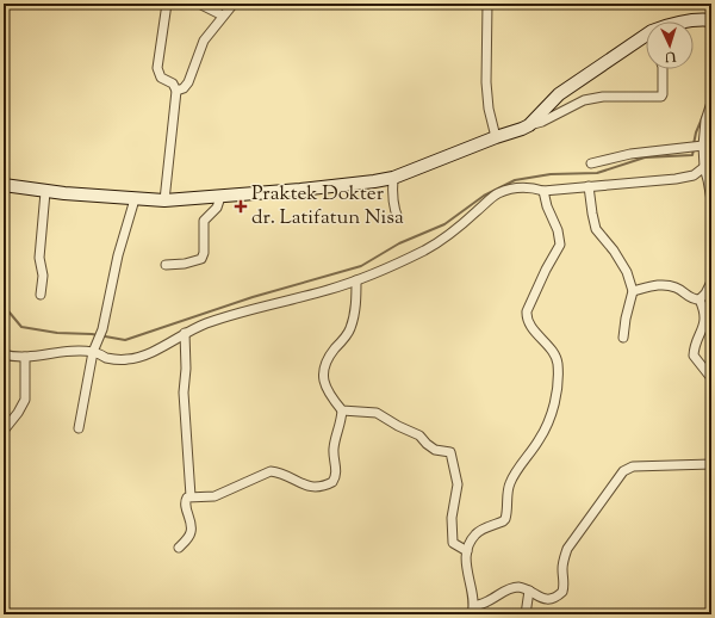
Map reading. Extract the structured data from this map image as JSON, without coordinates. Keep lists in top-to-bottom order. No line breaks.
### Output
{"places":{"health":["Praktek Dokter dr. Latifatun Nisa"]},"north":"bottom"}
